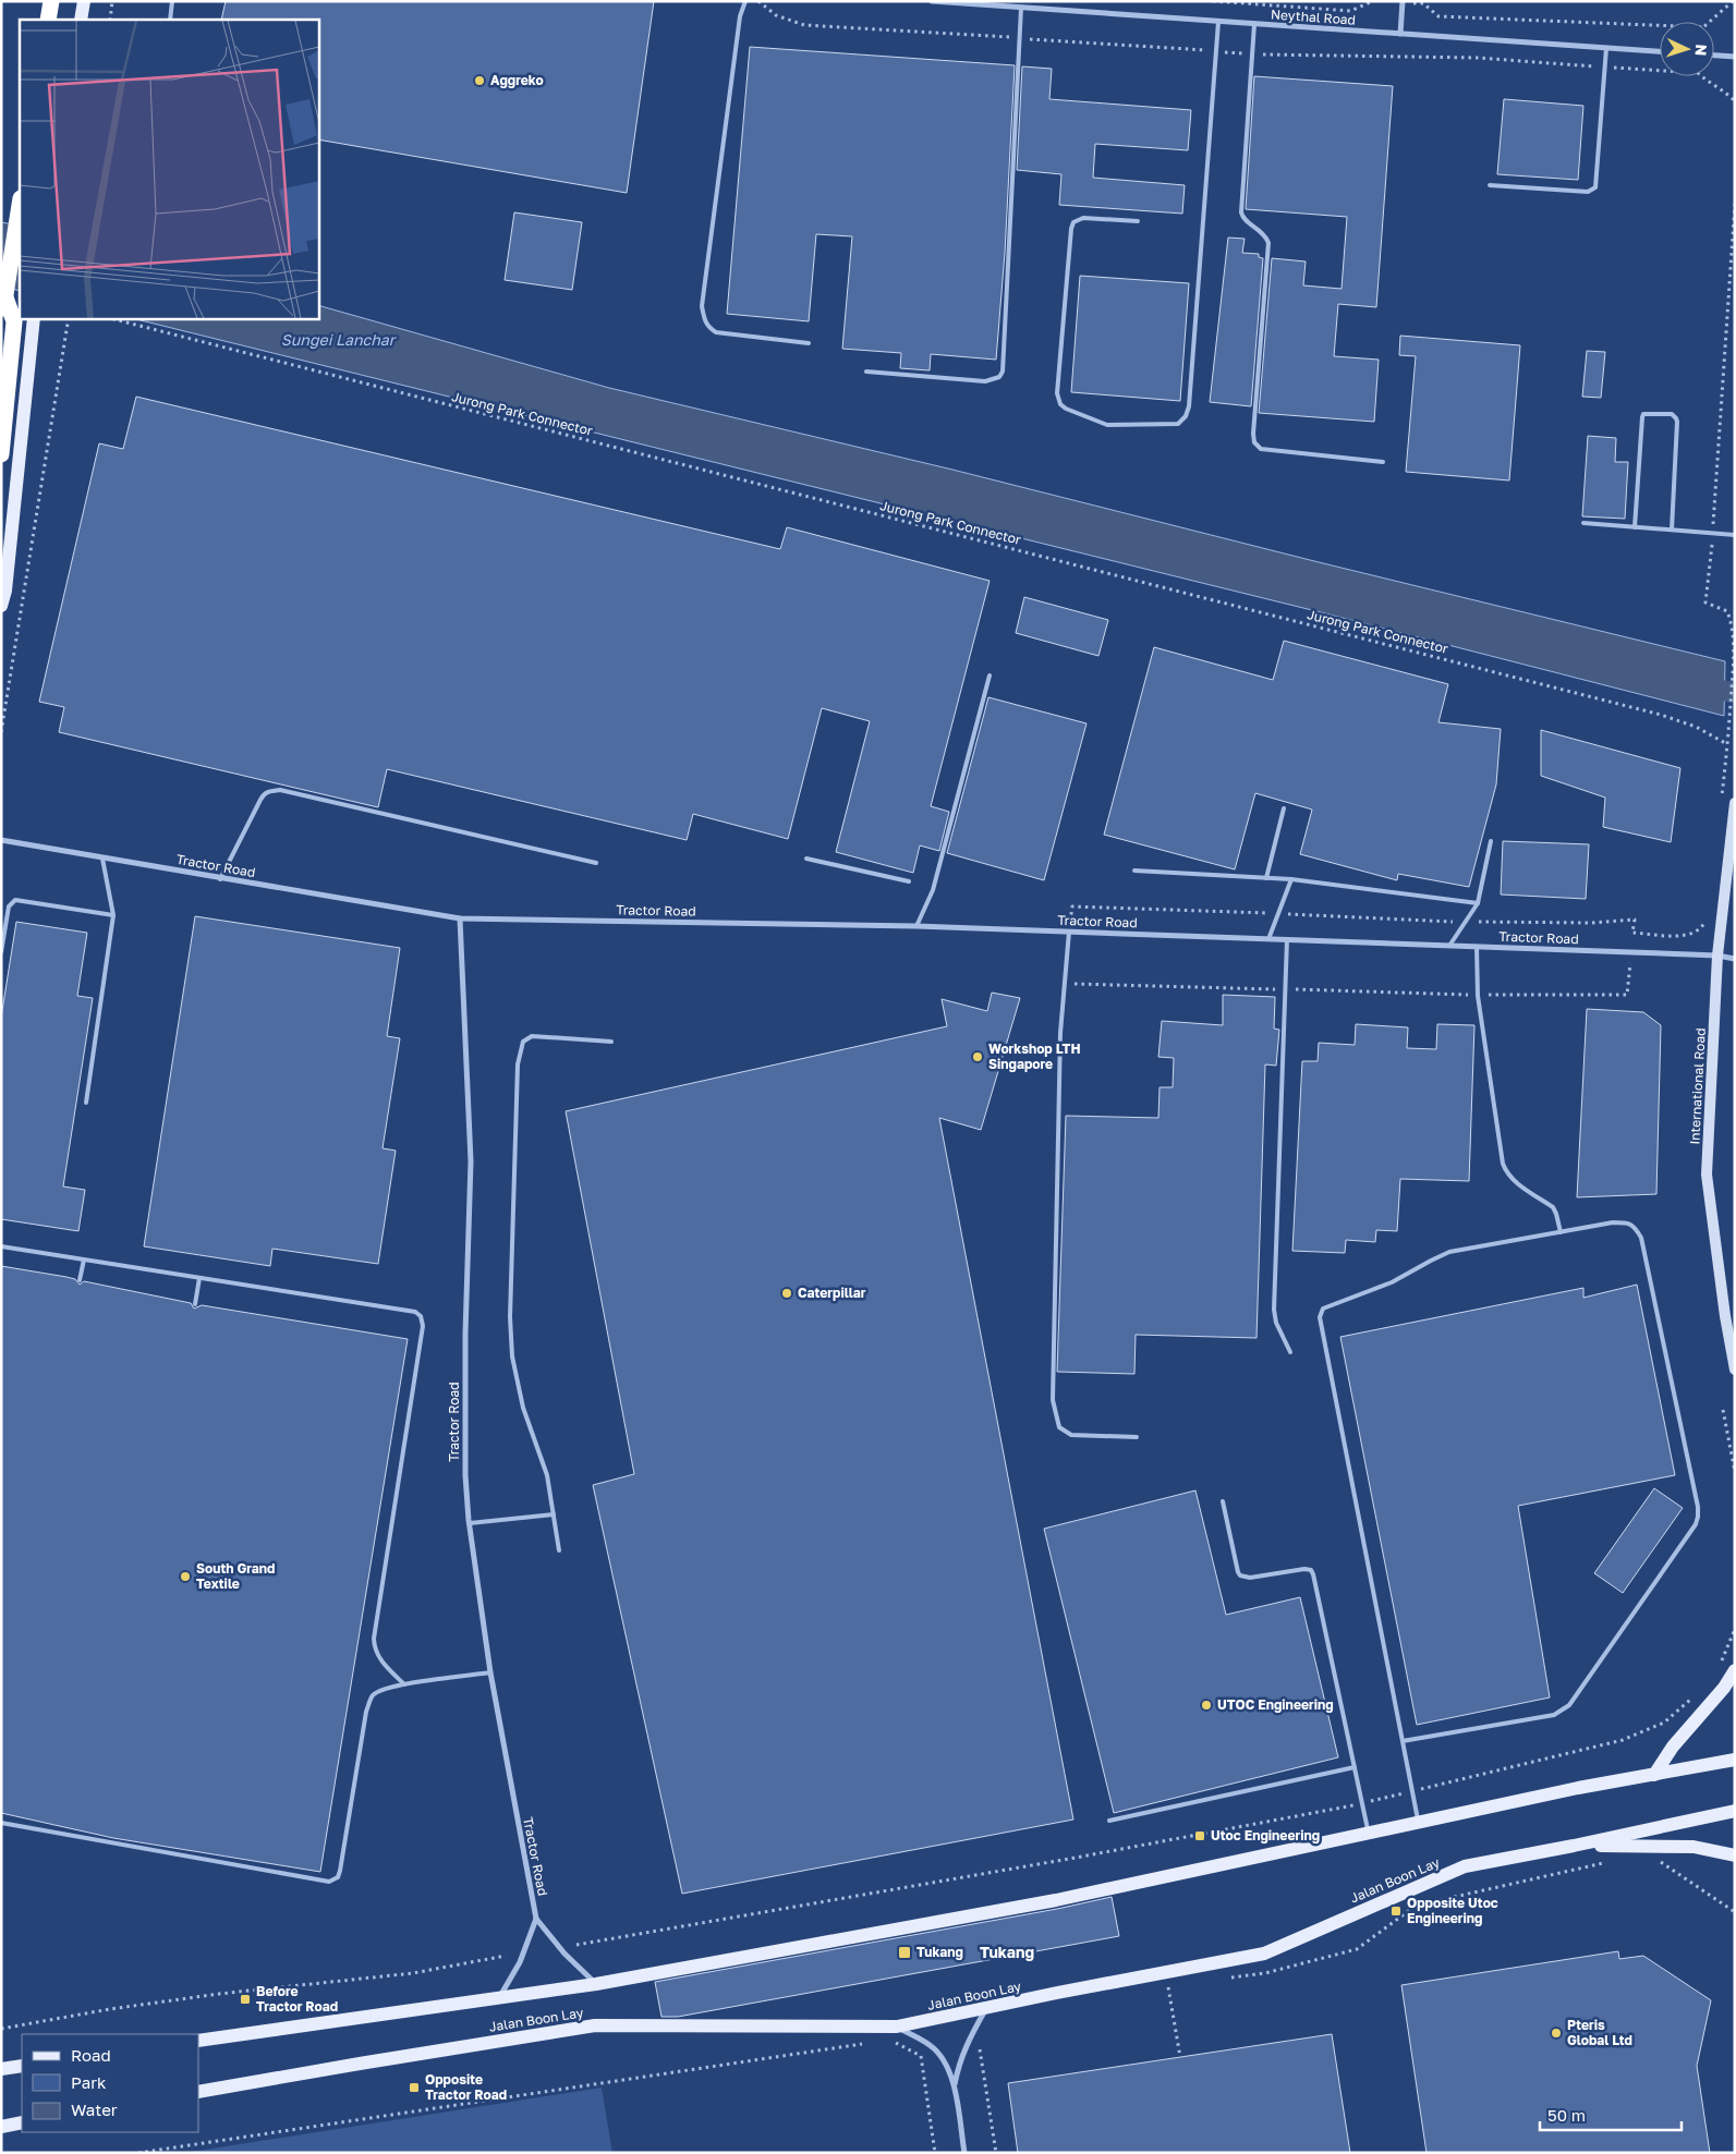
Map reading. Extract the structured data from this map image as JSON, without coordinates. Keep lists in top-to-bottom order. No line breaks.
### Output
{"streets":{"main road":["International Road","Jalan Boon Lay"],"street":["Neythal Road","Tractor Road"],"path":["Jurong Park Connector"]},"crossings":[["Tractor Road","International Road"],["Tractor Road","Jalan Boon Lay"]],"districts":["Tukang"],"water":["Sungei Lanchar"],"places":{"other":["Aggreko","Workshop LTH Singapore","Caterpillar","South Grand Textile","UTOC Engineering","Pteris Global Ltd"],"transit":["Utoc Engineering","Opposite Utoc Engineering","Tukang","Before Tractor Road","Opposite Tractor Road"]},"legend":["Road","Park","Water"],"scale_bar":"50 m","north":"right"}
